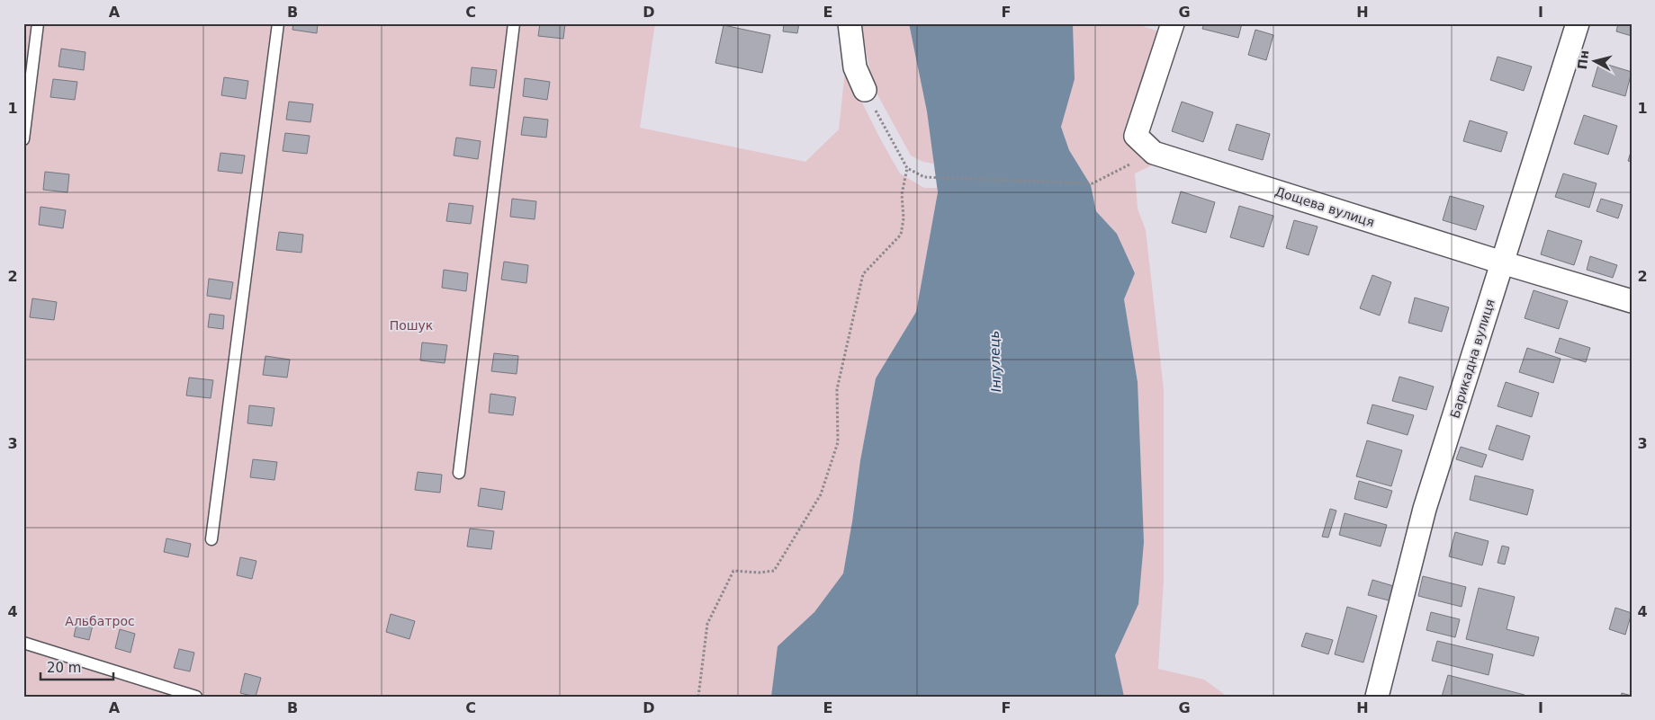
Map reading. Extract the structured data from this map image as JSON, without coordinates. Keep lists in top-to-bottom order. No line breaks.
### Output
{"streets":{"street":["Дощева вулиця","Барикадна вулиця"]},"crossings":[["Дощева вулиця","Барикадна вулиця"]],"water":["Інгулець"],"parks":["Пошук","Альбатрос"],"scale_bar":"20 m","north":"left","grid":{"columns":["A","B","C","D","E","F","G","H","I"],"rows":["1","2","3","4"]}}
